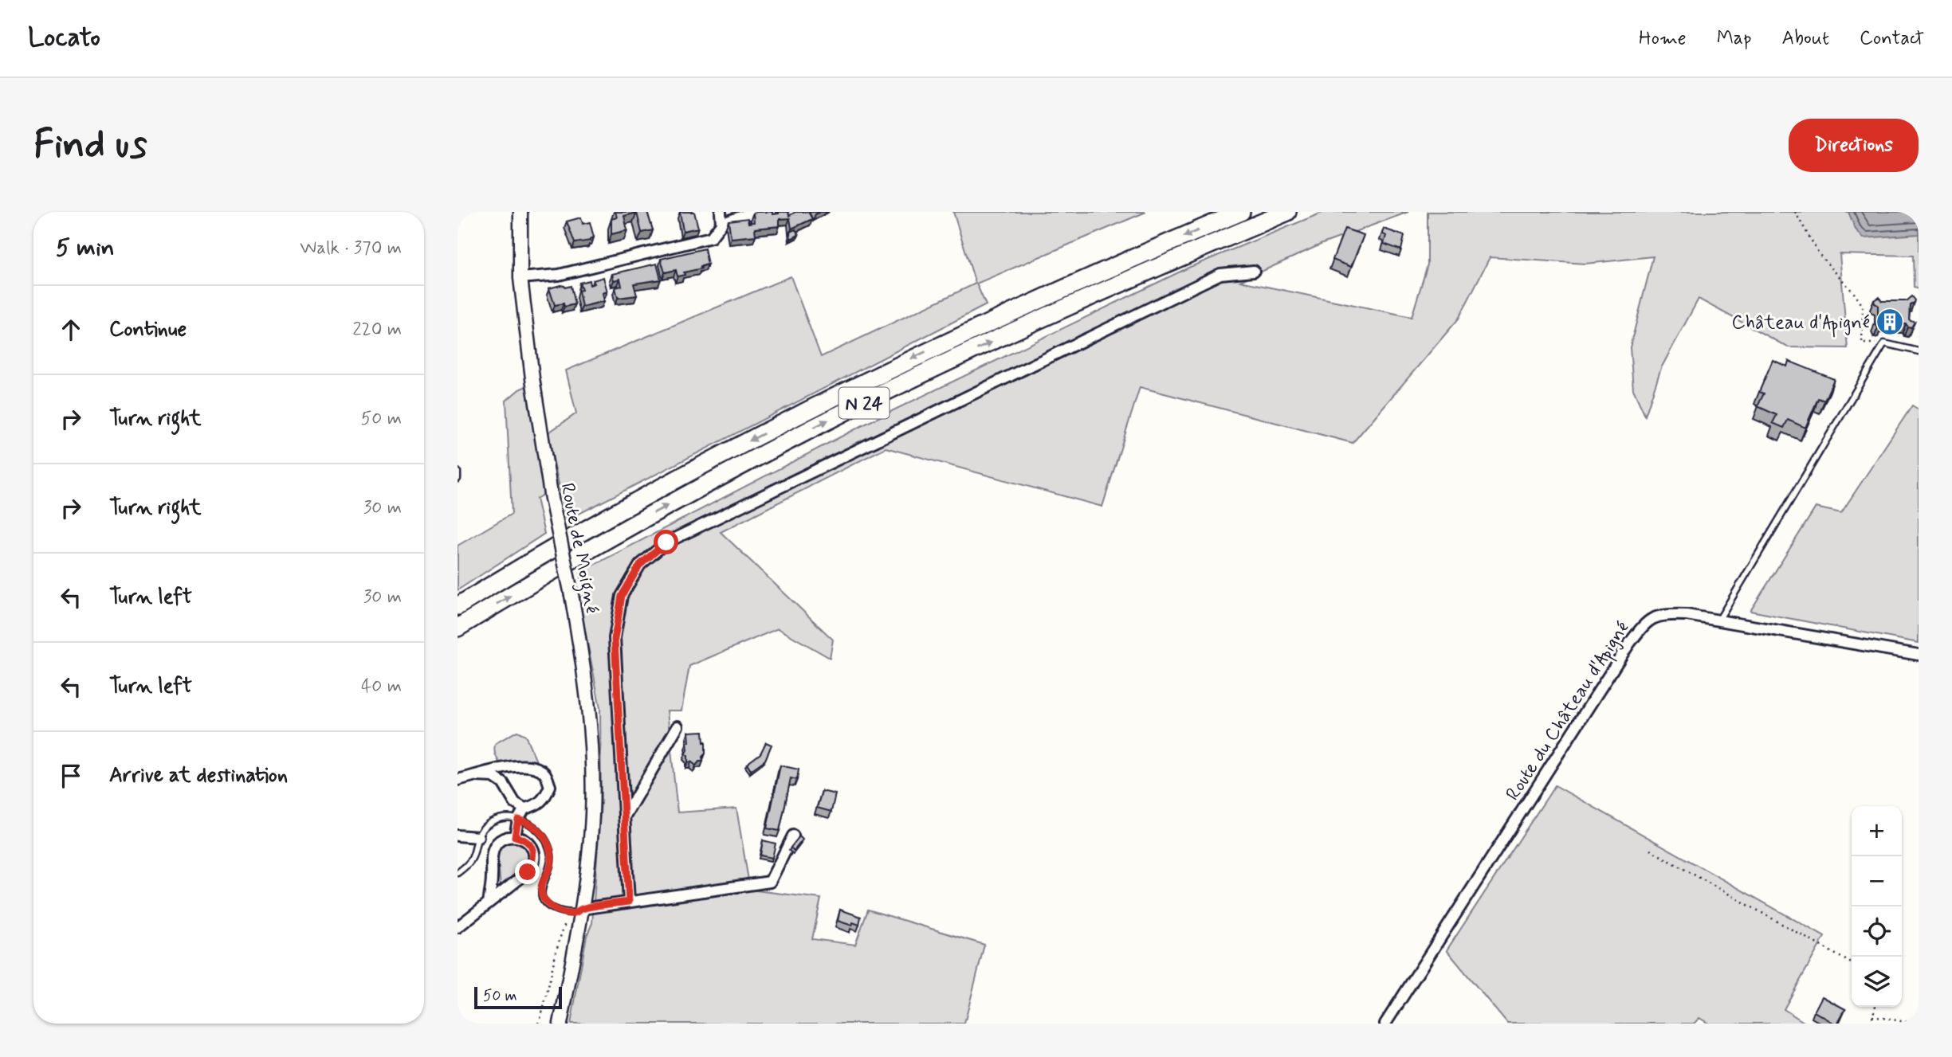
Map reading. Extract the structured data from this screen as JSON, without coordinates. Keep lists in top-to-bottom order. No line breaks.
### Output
{"streets":{"highway":["N 24"],"street":["Route de Moigné","Route du Château d'Apigné"]},"places":{"building":["Château d'Apigné"]},"scale_bar":"50 m","page":{"header":"Locato","nav":["Home","Map","About","Contact"],"buttons":"Directions","title":"Find us","heading":["5 min","Walk · 370 m"],"list":[["Continue","220 m"],["Turn right","50 m"],["Turn right","30 m"],["Turn left","30 m"],["Turn left","40 m"],"Arrive at destination"],"map_buttons":["+","−"],"scale":"50 m"}}
